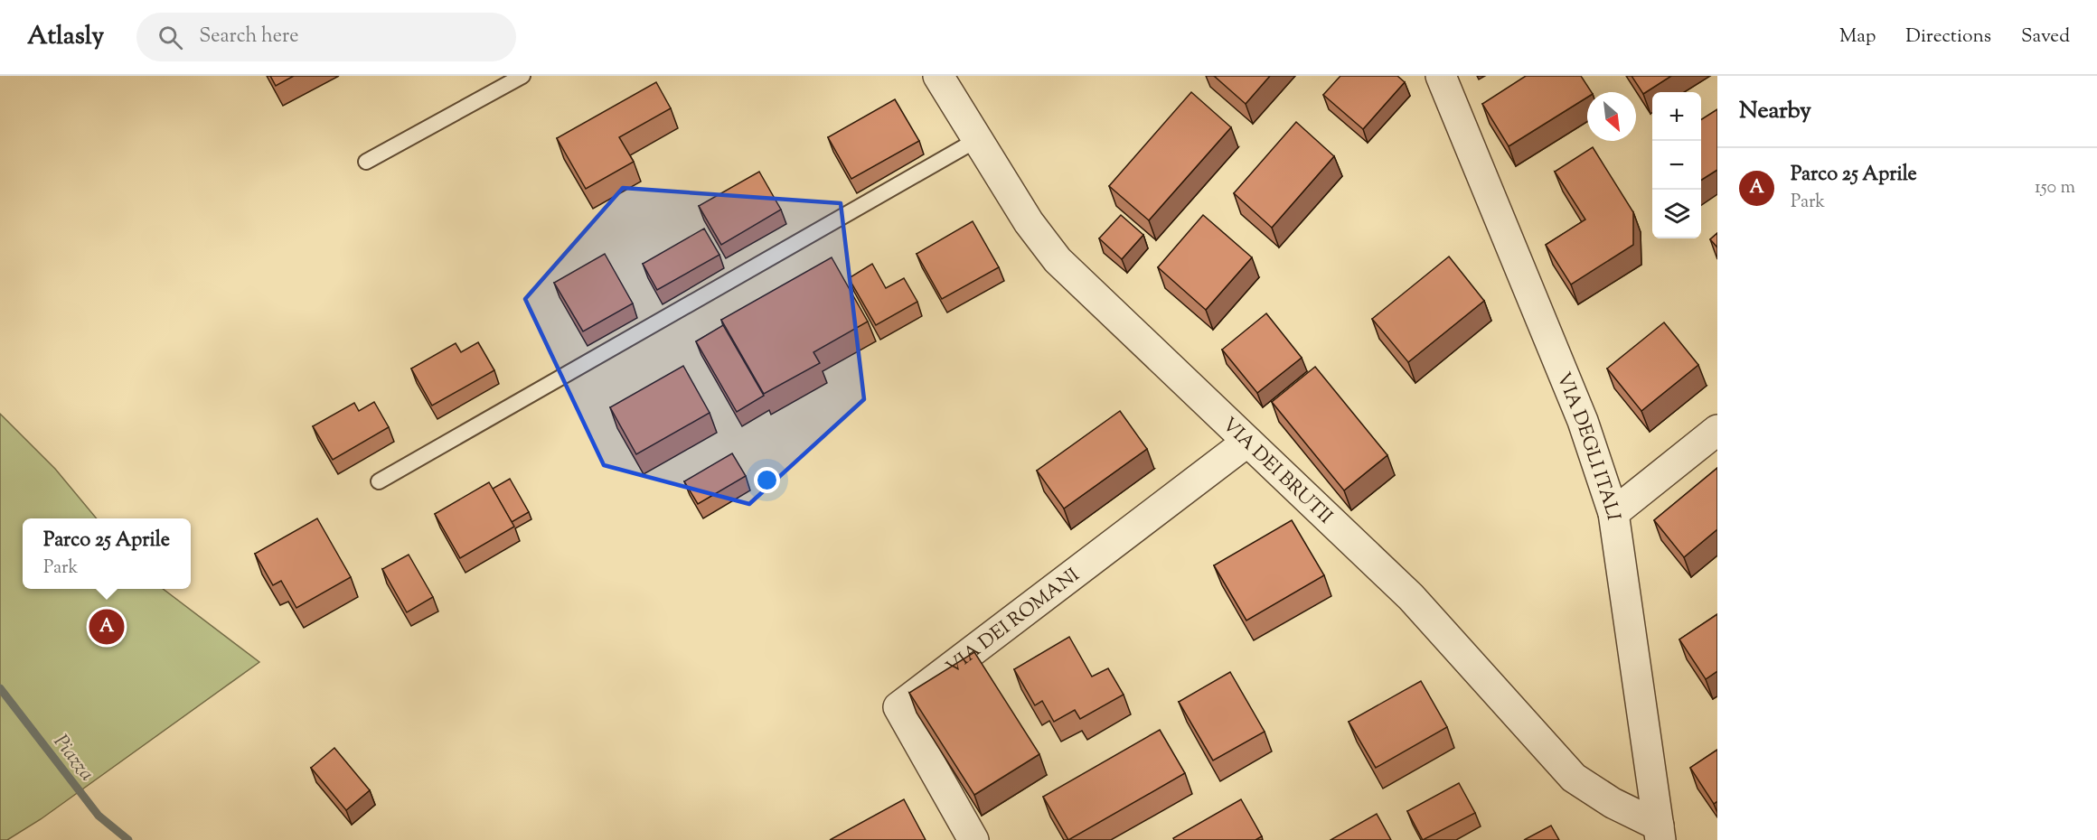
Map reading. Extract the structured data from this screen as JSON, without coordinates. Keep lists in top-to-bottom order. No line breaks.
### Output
{"streets":{"street":["VIA DEGLI ITALI","VIA DEI BRUTII","VIA DEI ROMANI"]},"crossings":[["VIA DEGLI ITALI","VIA DEI BRUTII"],["VIA DEI BRUTII","VIA DEI ROMANI"]],"water":["Piazza"],"north":"bottom right","page":{"header":"Atlasly","search":"Search here","nav":["Map","Directions","Saved"],"heading":"Nearby","map_buttons":["+","−"],"list":[{"mark":"A","name":"Parco 25 Aprile","note":"Park","value":"150 m"}],"popup":["Parco 25 Aprile","Park"],"pins":"A"}}
